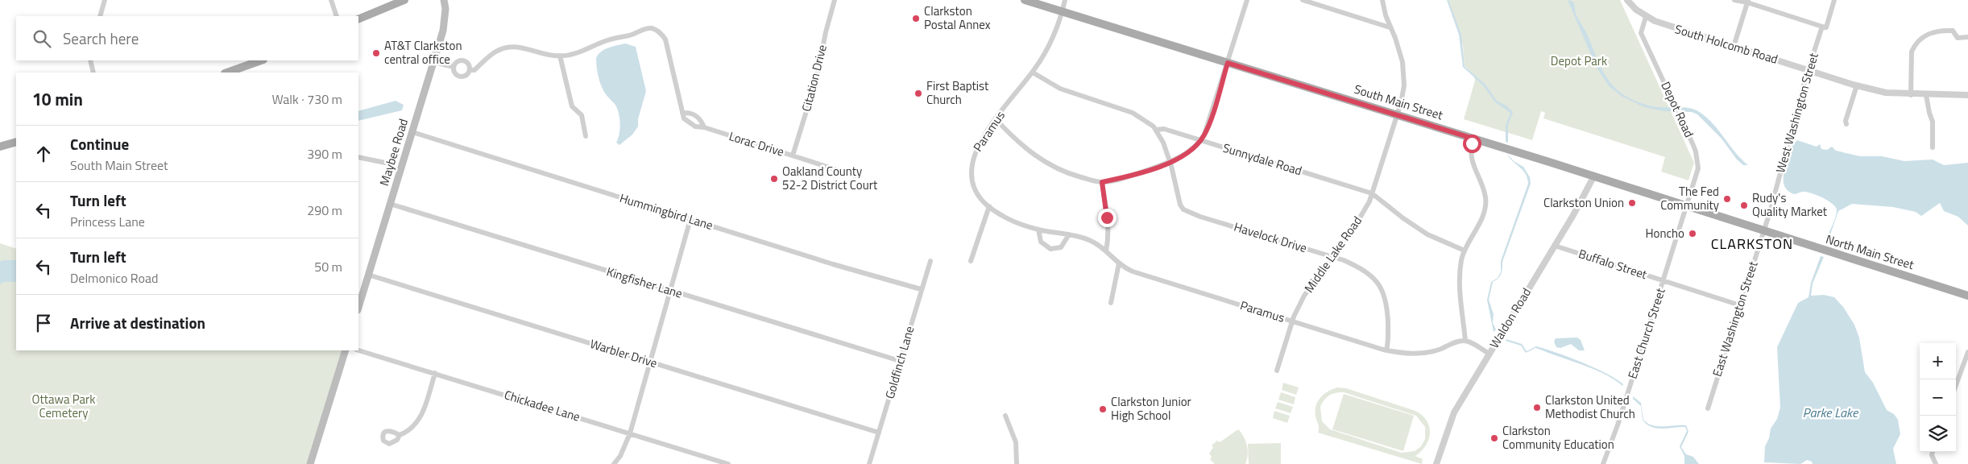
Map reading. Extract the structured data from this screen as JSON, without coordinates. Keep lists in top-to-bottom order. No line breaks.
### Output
{"streets":{"main road":["South Main Street","Maybee Road","North Main Street"],"street":["South Holcomb Road","Citation Drive","Depot Road","West Washington Street","Paramus","Lorac Drive","Sunnydale Road","Hummingbird Lane","Havelock Drive","Middle Lake Road","Buffalo Street","Kingfisher Lane","Waldon Road","East Washington Street","East Church Street","Warbler Drive","Goldfinch Lane","Chickadee Lane"]},"crossings":[["South Holcomb Road","Depot Road"],["South Holcomb Road","West Washington Street"],["Citation Drive","Lorac Drive"],["South Main Street","Depot Road"],["South Main Street","West Washington Street"],["South Main Street","Paramus"],["South Main Street","North Main Street"],["South Main Street","Middle Lake Road"],["South Main Street","Waldon Road"],["South Main Street","East Washington Street"],["South Main Street","East Church Street"],["Depot Road","East Church Street"],["West Washington Street","North Main Street"],["West Washington Street","East Washington Street"],["Paramus","Sunnydale Road"],["Paramus","Havelock Drive"],["Paramus","Middle Lake Road"],["Maybee Road","Hummingbird Lane"],["Maybee Road","Kingfisher Lane"],["Maybee Road","Warbler Drive"],["Sunnydale Road","Middle Lake Road"],["Hummingbird Lane","Goldfinch Lane"],["Havelock Drive","Middle Lake Road"],["North Main Street","East Washington Street"],["Buffalo Street","Waldon Road"],["Buffalo Street","East Washington Street"],["Buffalo Street","East Church Street"],["Kingfisher Lane","Goldfinch Lane"],["Warbler Drive","Goldfinch Lane"]],"districts":["CLARKSTON"],"water":["Parke Lake"],"parks":["Depot Park","Ottawa Park Cemetery"],"places":["Clarkston Postal Annex","AT&T Clarkston central office","First Baptist Church","Oakland County 52-2 District Court","The Fed Community","Clarkston Union","Rudy's Quality Market","Honcho","Clarkston United Methodist Church","Clarkston Junior High School","Clarkston Community Education"],"page":{"search":"Search here","heading":["10 min","Walk · 730 m"],"list":[["Continue","South Main Street","390 m"],["Turn left","Princess Lane","290 m"],["Turn left","Delmonico Road","50 m"],"Arrive at destination"],"map_buttons":["+","−"]}}
